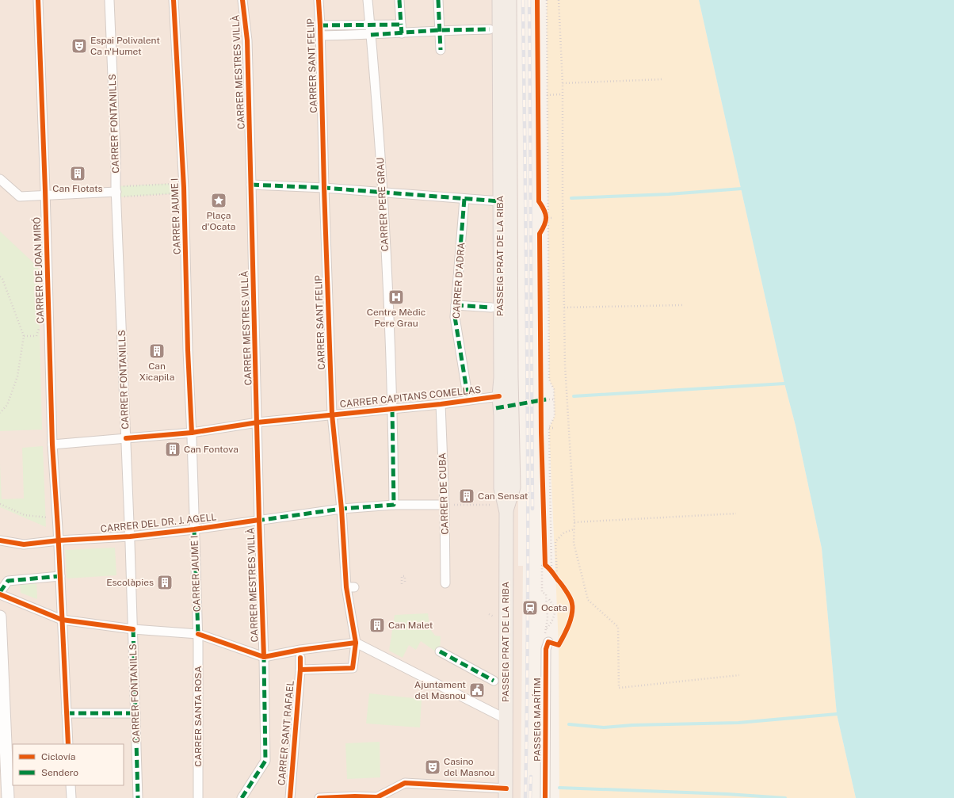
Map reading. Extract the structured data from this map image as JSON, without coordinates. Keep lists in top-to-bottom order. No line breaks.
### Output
{"streets":{"main road":["PASSEIG PRAT DE LA RIBA"],"street":["CARRER SANT FELIP","CARRER MESTRES VILLÀ","CARRER FONTANILLS","CARRER PERE GRAU","CARRER JAUME I","CARRER DE JOAN MIRÓ","CARRER D'ADRA","CARRER CAPITANS COMELLAS","CARRER DE CUBA","CARRER DEL DR. J. AGELL","CARRER SANTA ROSA","PASSEIG MARÍTIM","CARRER SANT RAFAEL"]},"crossings":[["CARRER SANT FELIP","CARRER CAPITANS COMELLAS"],["CARRER SANT FELIP","CARRER DEL DR. J. AGELL"],["CARRER SANT FELIP","CARRER SANT RAFAEL"],["CARRER MESTRES VILLÀ","CARRER CAPITANS COMELLAS"],["CARRER MESTRES VILLÀ","CARRER DEL DR. J. AGELL"],["CARRER FONTANILLS","CARRER CAPITANS COMELLAS"],["CARRER FONTANILLS","CARRER DEL DR. J. AGELL"],["CARRER PERE GRAU","CARRER CAPITANS COMELLAS"],["CARRER PERE GRAU","CARRER DEL DR. J. AGELL"],["CARRER JAUME I","CARRER CAPITANS COMELLAS"],["CARRER JAUME I","CARRER DEL DR. J. AGELL"],["CARRER JAUME I","CARRER SANTA ROSA"],["PASSEIG PRAT DE LA RIBA","CARRER CAPITANS COMELLAS"],["CARRER DE JOAN MIRÓ","CARRER CAPITANS COMELLAS"],["CARRER DE JOAN MIRÓ","CARRER DEL DR. J. AGELL"],["CARRER D'ADRA","CARRER CAPITANS COMELLAS"],["CARRER CAPITANS COMELLAS","CARRER DE CUBA"],["CARRER DE CUBA","CARRER DEL DR. J. AGELL"]],"places":{"theatre":["Espai Polivalent Ca n'Humet","Casino del Masnou"],"building":["Can Flotats","Can Xicapila","Can Fontova","Can Sensat","Escolàpies","Can Malet"],"place":["Plaça d'Ocata"],"hospital":["Centre Mèdic Pere Grau"],"station":["Ocata"],"public building":["Ajuntament del Masnou"]},"legend":["Ciclovía","Sendero"]}
